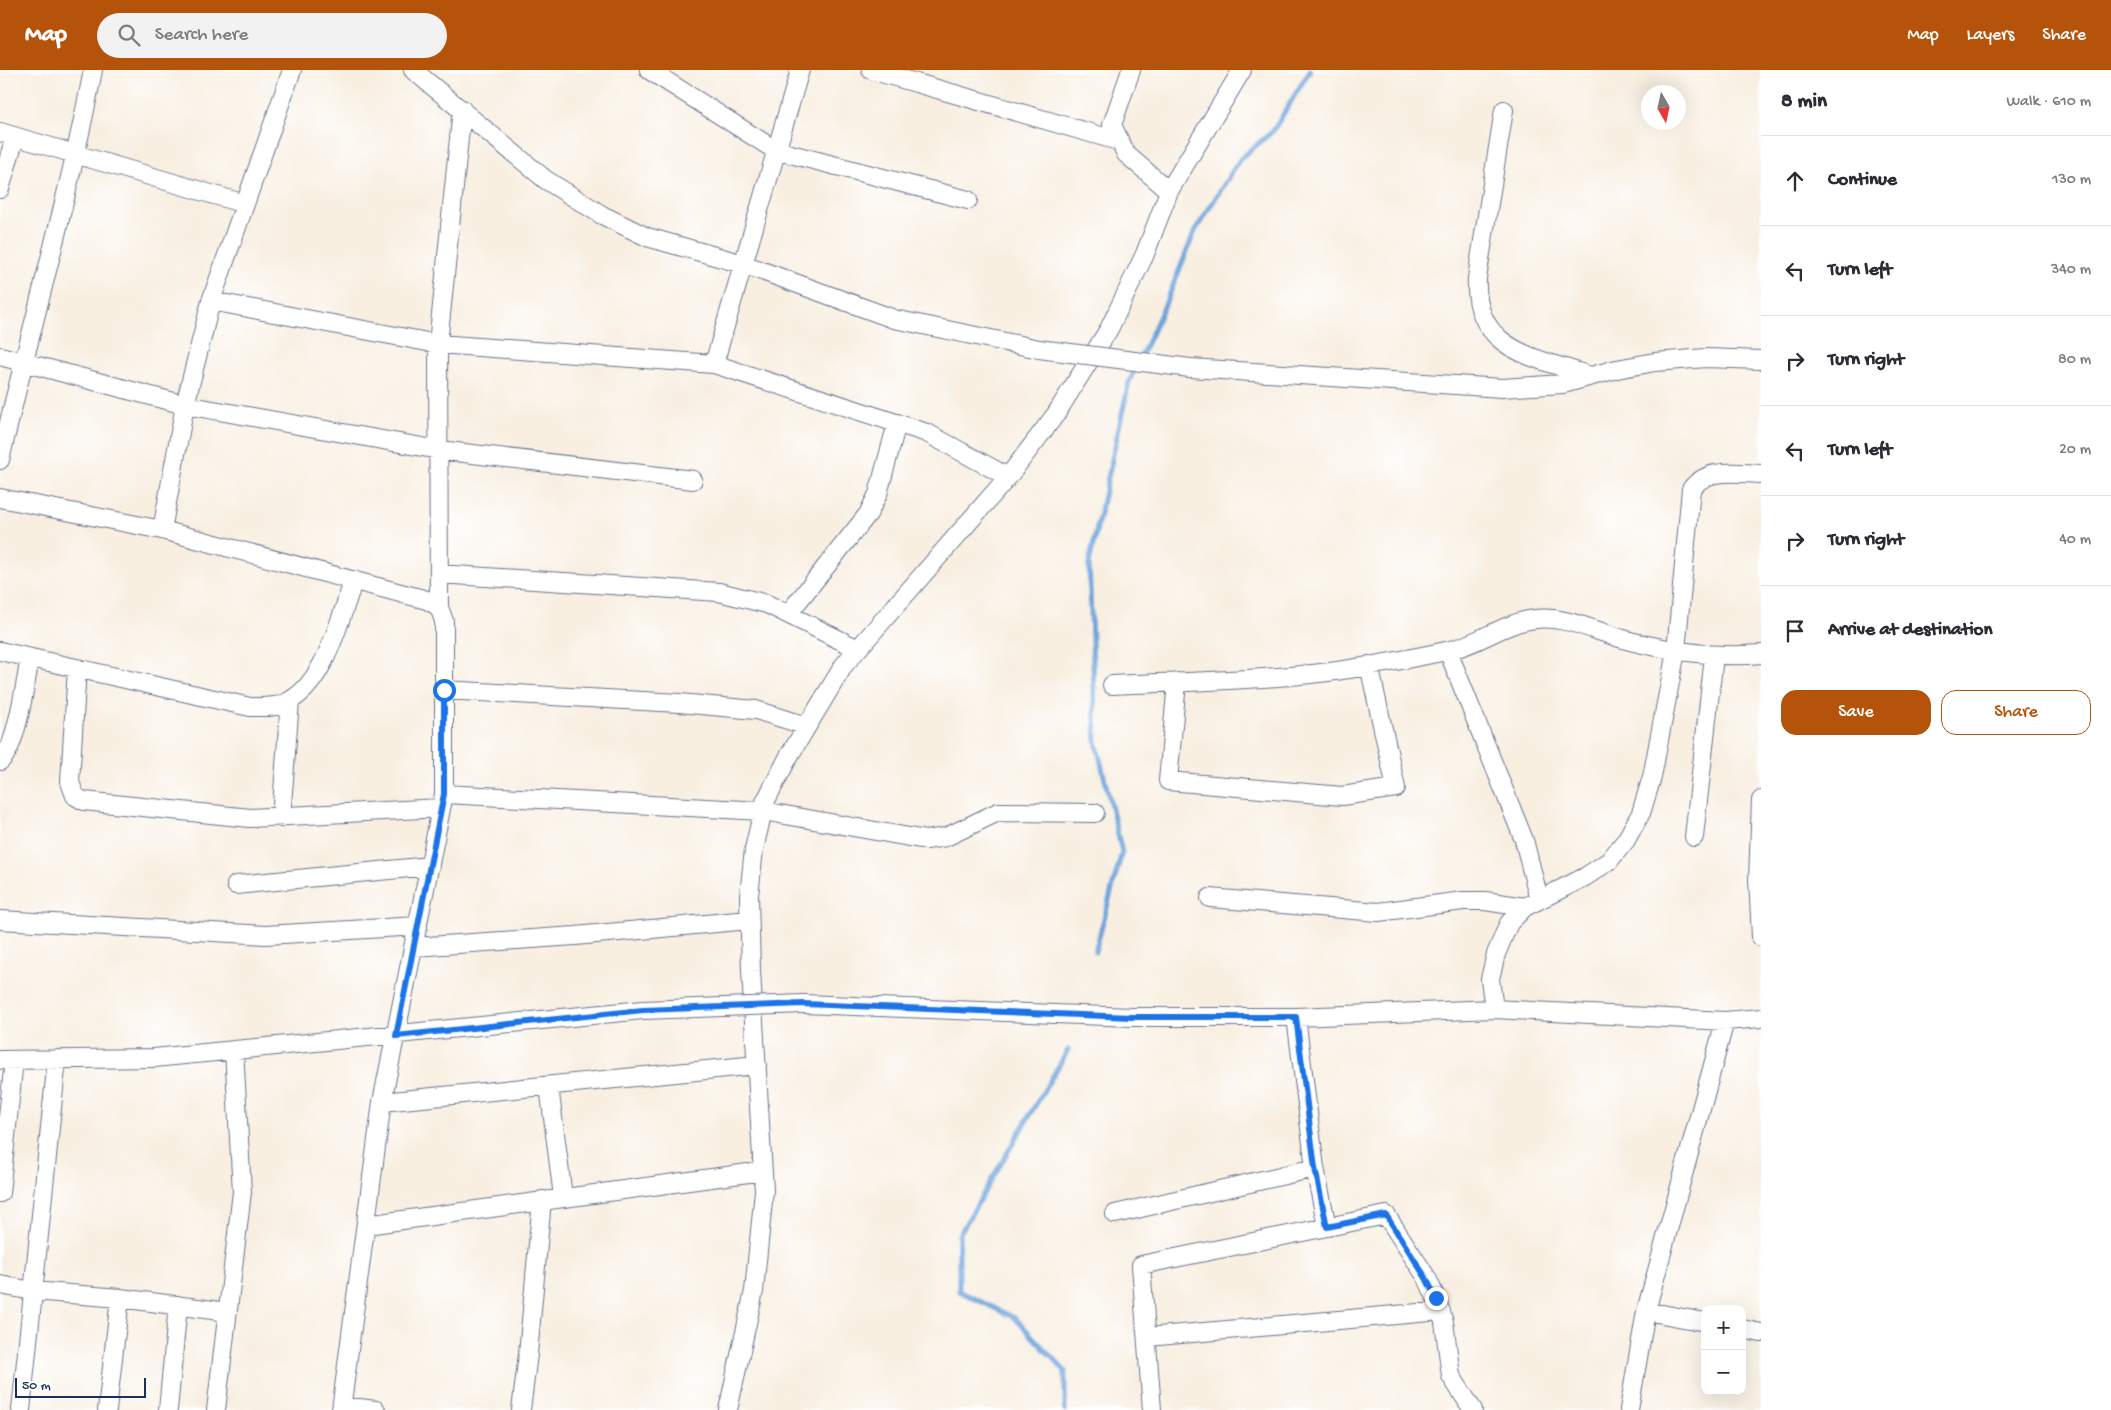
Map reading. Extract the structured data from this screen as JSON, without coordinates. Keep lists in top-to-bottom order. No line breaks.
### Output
{"scale_bar":"50 m","north":"bottom","page":{"header":"Map","search":"Search here","nav":["Map","Layers","Share"],"heading":["8 min","Walk · 610 m"],"list":[["Continue","130 m"],["Turn left","340 m"],["Turn right","80 m"],["Turn left","20 m"],["Turn right","40 m"],"Arrive at destination"],"buttons":["Save","Share"],"map_buttons":["+","−"],"scale":"50 m"}}
